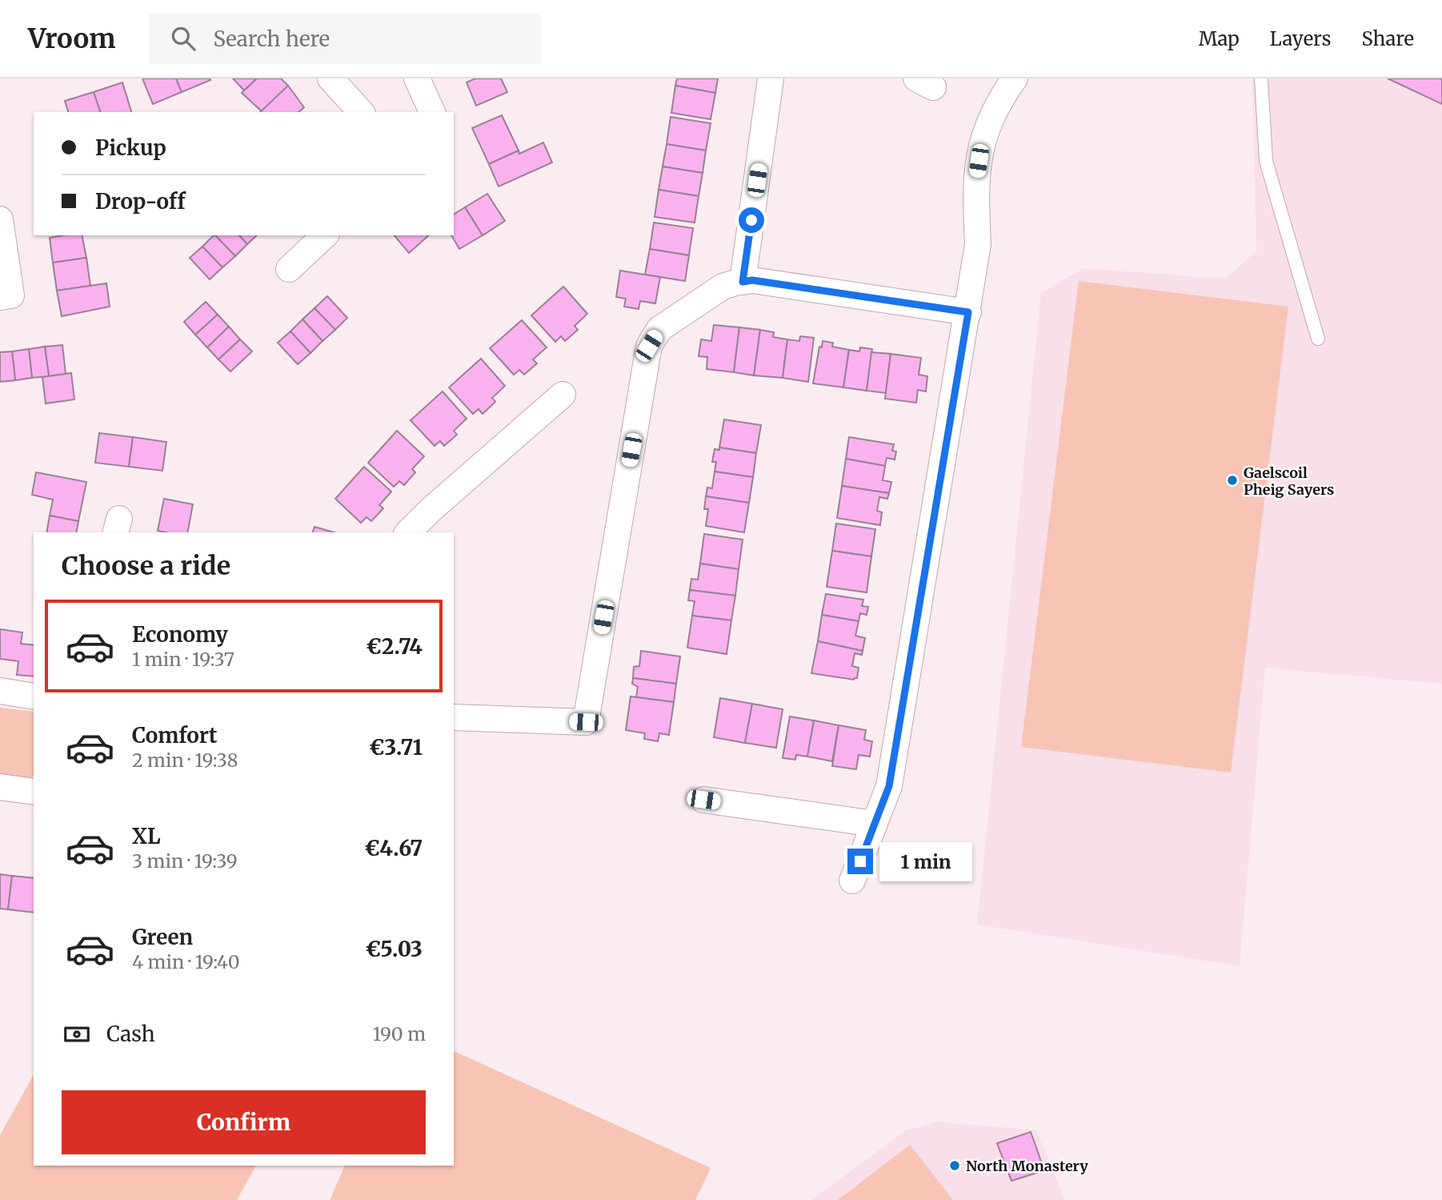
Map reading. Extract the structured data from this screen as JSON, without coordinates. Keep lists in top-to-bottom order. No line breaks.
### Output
{"places":["Gaelscoil Pheig Sayers","North Monastery"],"page":{"header":"Vroom","search":"Search here","nav":["Map","Layers","Share"],"banner":["Pickup","Drop-off"],"heading":"Choose a ride","list":[{"name":"Economy","note":"1 min · 19:37","value":"€2.74"},{"name":"Comfort","note":"2 min · 19:38","value":"€3.71"},{"name":"XL","note":"3 min · 19:39","value":"€4.67"},{"name":"Green","note":"4 min · 19:40","value":"€5.03"}],"bubble":"1 min","pay":["Cash","190 m"],"buttons":"Confirm"}}
